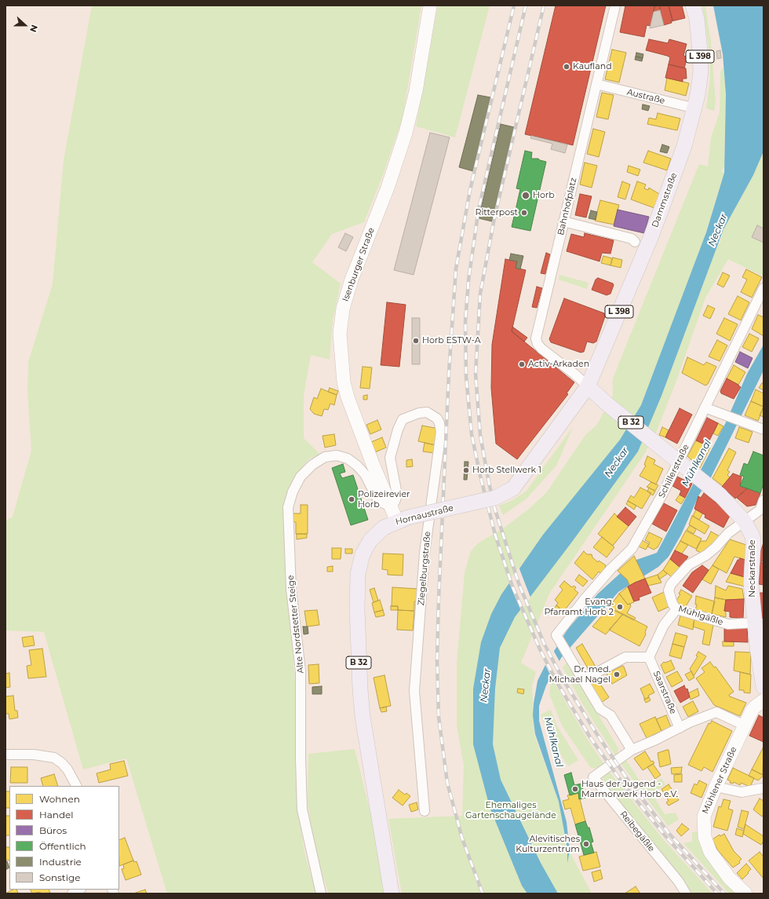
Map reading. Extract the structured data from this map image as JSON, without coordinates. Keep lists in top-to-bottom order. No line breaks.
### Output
{"streets":{"main road":["L 398","Dammstraße","B 32","Hornaustraße","Neckarstraße"],"street":["Austraße","Bahnhofplatz","Isenburger Straße","Schillerstraße","Ziegelburgstraße","Mühlgäßle","Alte Nordstetter Steige","Saarstraße","Mühlener Straße","Reibegäßle"]},"crossings":[["Austraße","Dammstraße"],["Austraße","Bahnhofplatz"],["Dammstraße","Bahnhofplatz"],["Dammstraße","B 32"],["Dammstraße","Hornaustraße"],["Bahnhofplatz","B 32"],["Bahnhofplatz","Hornaustraße"],["Isenburger Straße","Hornaustraße"],["Isenburger Straße","Ziegelburgstraße"],["Isenburger Straße","Alte Nordstetter Steige"],["B 32","Schillerstraße"],["B 32","Hornaustraße"],["B 32","Neckarstraße"],["B 32","Mühlgäßle"],["Ziegelburgstraße","Alte Nordstetter Steige"],["Neckarstraße","Mühlgäßle"],["Saarstraße","Reibegäßle"],["Mühlener Straße","Reibegäßle"]],"water":["Neckar","Mühlkanal"],"parks":["Ehemaliges Gartenschaugelände"],"places":["Kaufland","Horb","Ritterpost","Horb ESTW-A","Activ-Arkaden","Horb Stellwerk 1","Polizeirevier Horb","Evang. Pfarramt Horb 2","Dr. med. Michael Nagel","Haus der Jugend - Marmorwerk Horb e.V.","Alevitisches Kulturzentrum"],"legend":["Wohnen","Handel","Büros","Öffentlich","Industrie","Sonstige"],"north":"right"}
